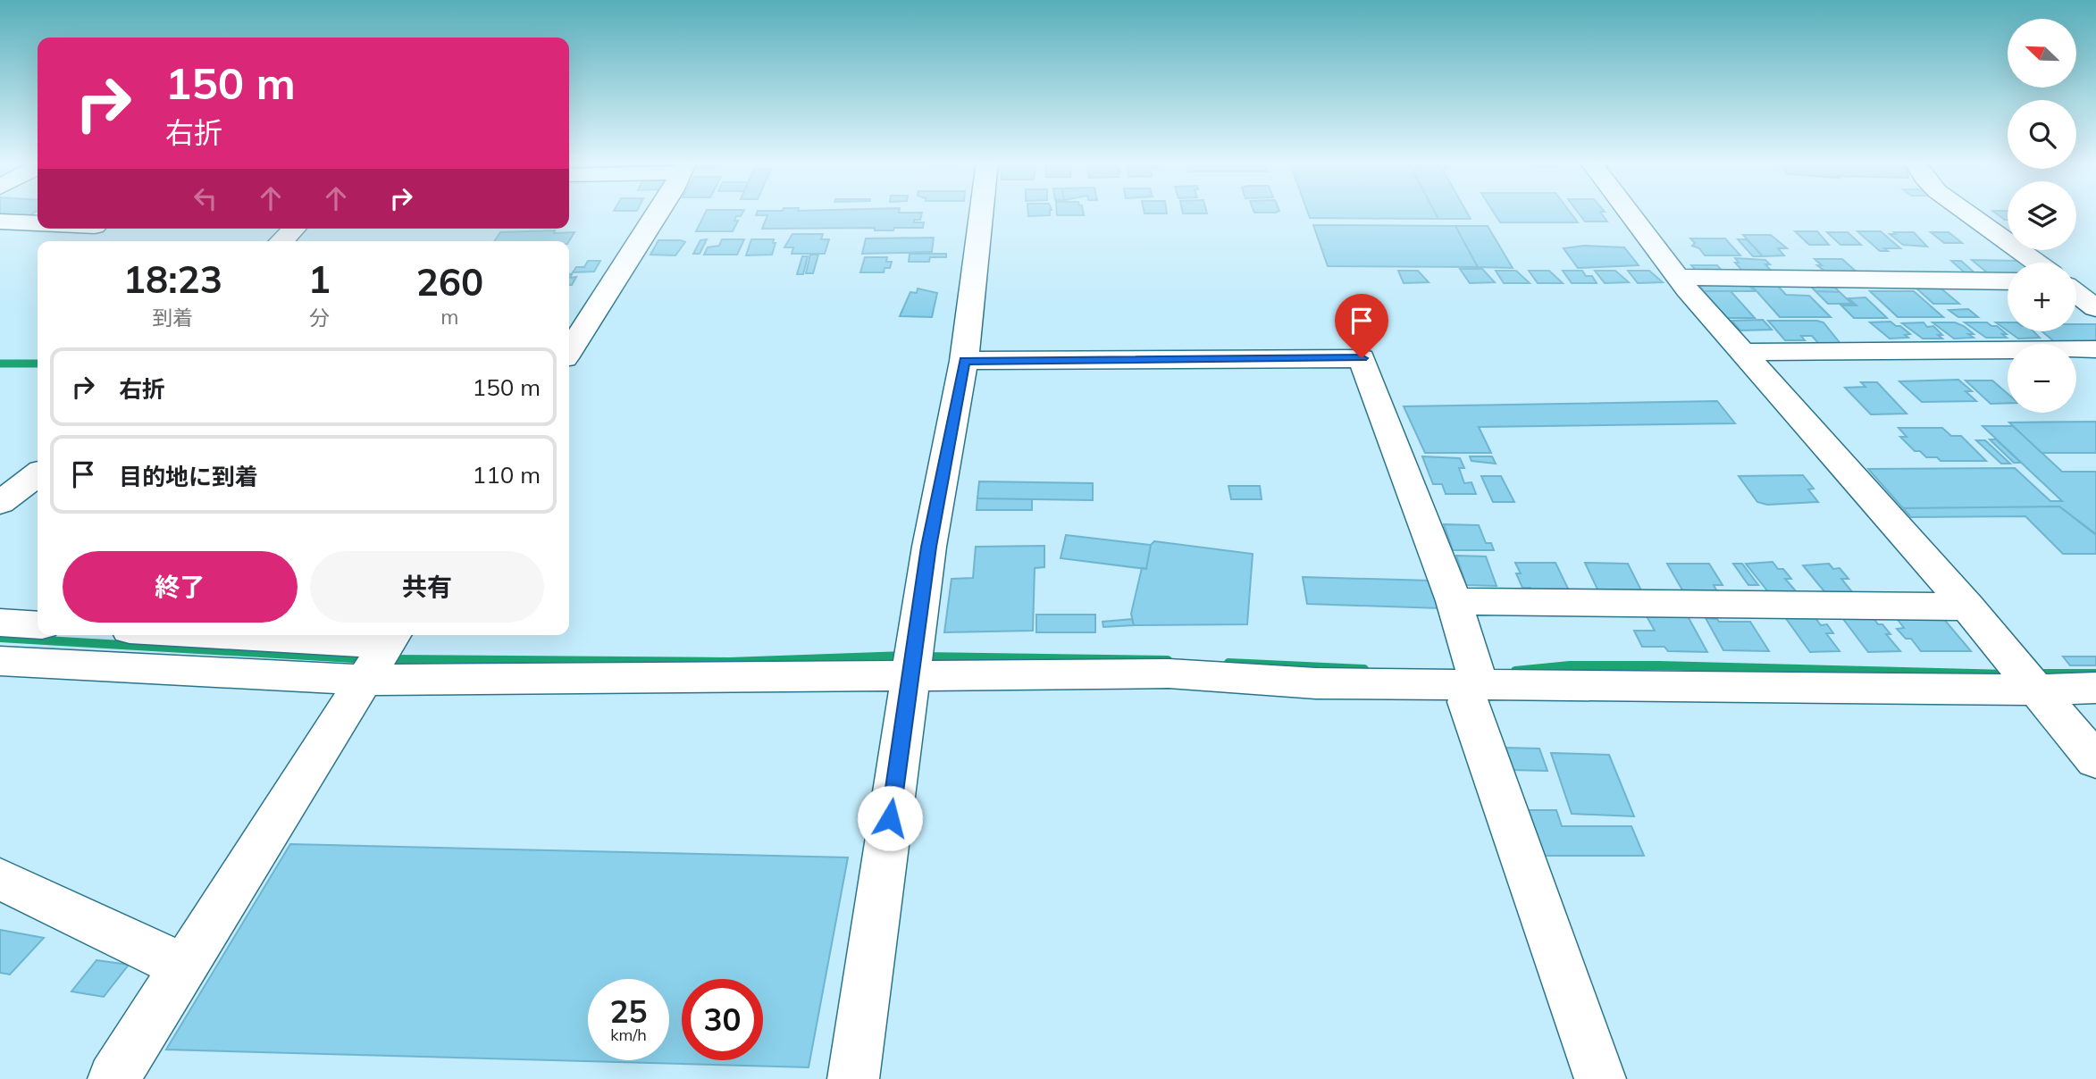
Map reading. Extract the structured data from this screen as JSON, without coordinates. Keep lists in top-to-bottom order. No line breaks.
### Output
{"north":"top left","page":{"map_buttons":["+","−"],"turn":["150 m","右折"],"eta":["18:23","到着","1","分","260","m"],"list":[{"name":"右折","value":"150 m"},{"name":"目的地に到着","value":"110 m"}],"buttons":["終了","共有"],"speed":"25 km/h","limit":"30"}}
